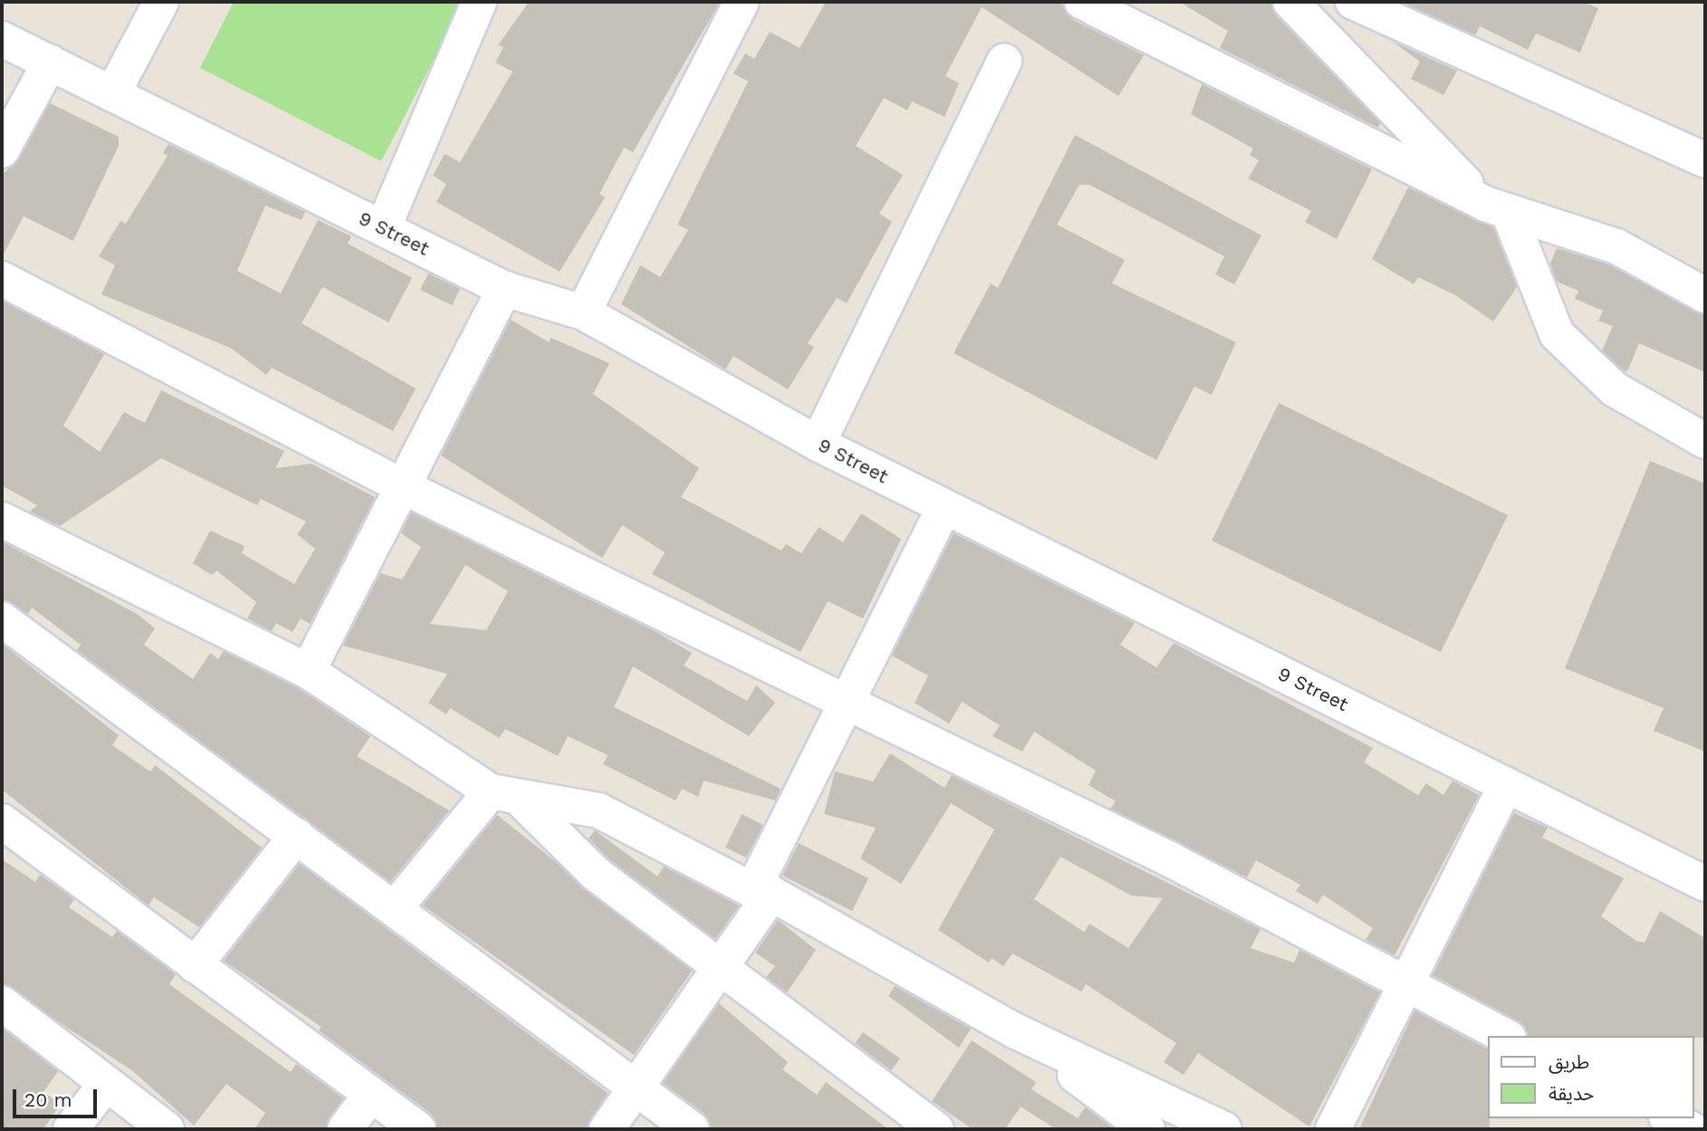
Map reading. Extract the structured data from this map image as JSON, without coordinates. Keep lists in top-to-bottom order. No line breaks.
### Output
{"streets":{"street":["9 Street"]},"legend":["طريق","حديقة"],"scale_bar":"20 m"}
